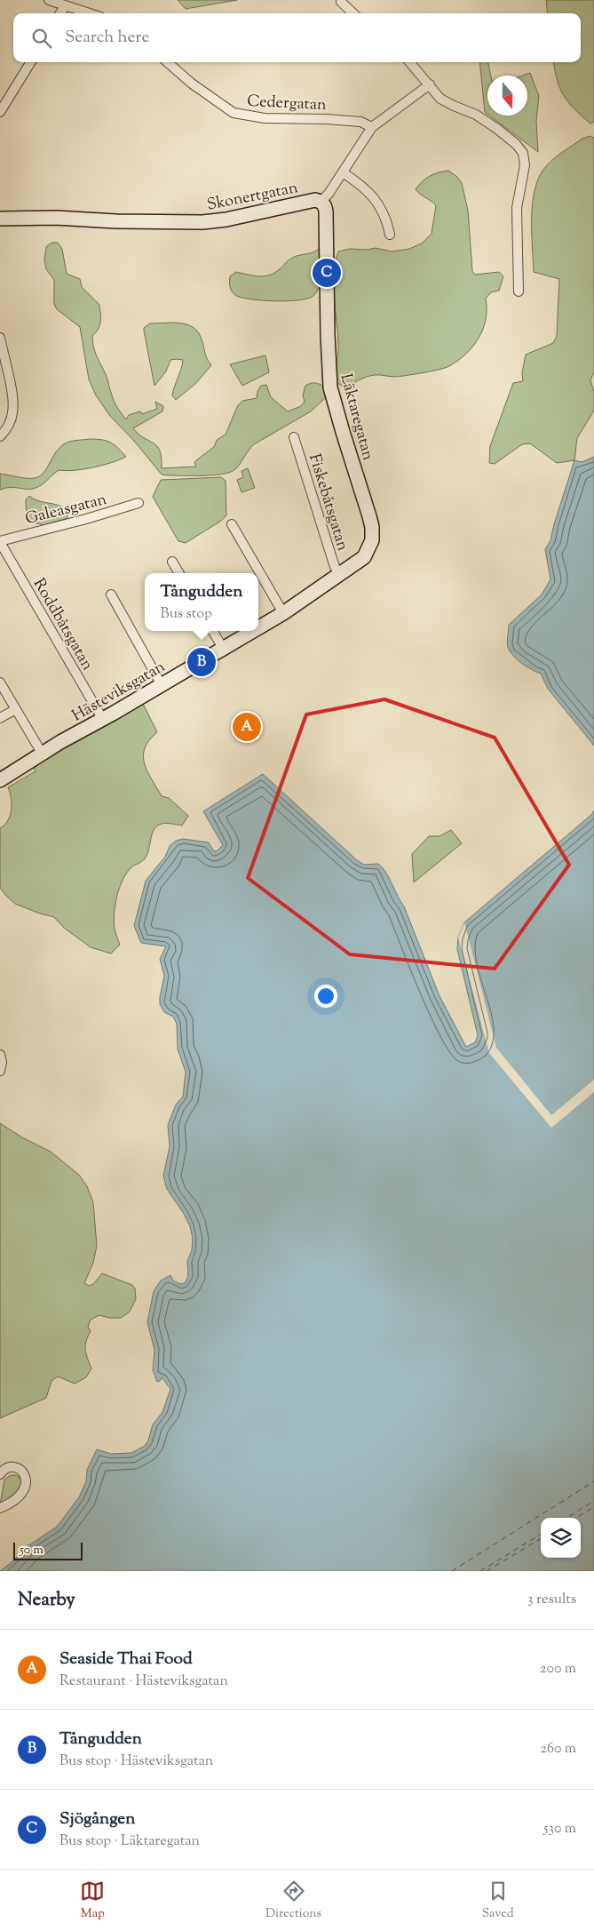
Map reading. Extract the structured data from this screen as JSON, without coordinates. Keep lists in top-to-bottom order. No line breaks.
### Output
{"streets":{"street":["Cedergatan","Skonertgatan","Läktaregatan","Fiskebåtsgatan","Galeasgatan","Roddbåtsgatan","Hästeviksgatan"]},"crossings":[["Cedergatan","Skonertgatan"],["Skonertgatan","Läktaregatan"],["Läktaregatan","Hästeviksgatan"],["Fiskebåtsgatan","Hästeviksgatan"],["Galeasgatan","Roddbåtsgatan"],["Roddbåtsgatan","Hästeviksgatan"]],"scale_bar":"50 m","north":"bottom","page":{"search":"Search here","pins":["C","B","A"],"popup":["Tångudden","Bus stop"],"scale":"50 m","heading":["Nearby","3 results"],"list":[{"mark":"A","name":"Seaside Thai Food","note":"Restaurant · Hästeviksgatan","value":"200 m"},{"mark":"B","name":"Tångudden","note":"Bus stop · Hästeviksgatan","value":"260 m"},{"mark":"C","name":"Sjögången","note":"Bus stop · Läktaregatan","value":"530 m"}],"nav":["Map","Directions","Saved"]}}
